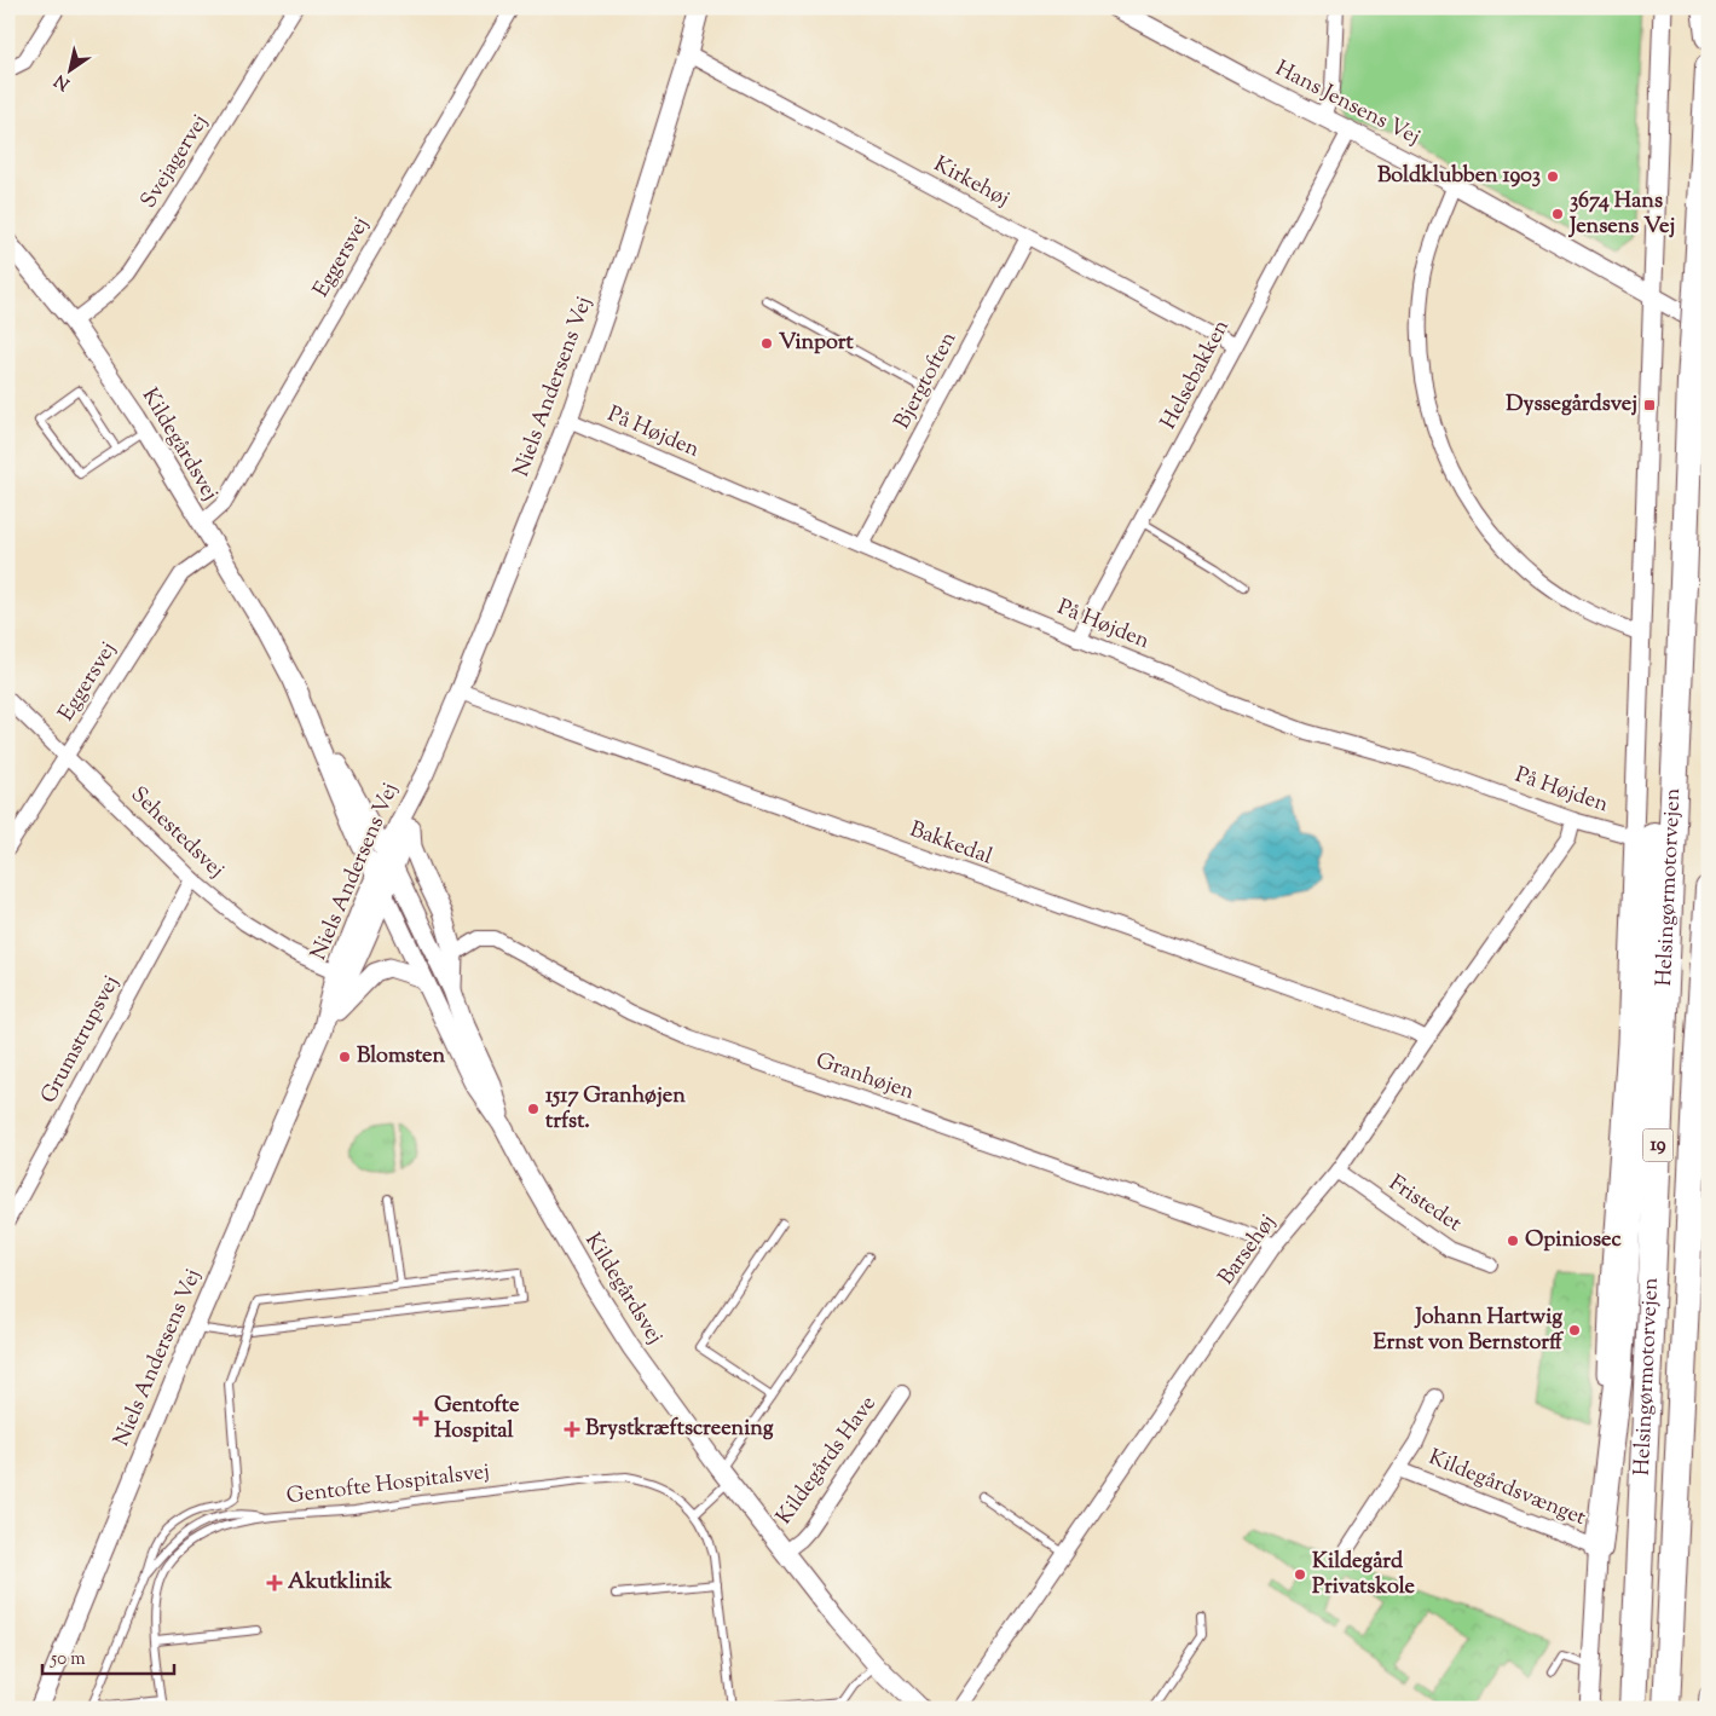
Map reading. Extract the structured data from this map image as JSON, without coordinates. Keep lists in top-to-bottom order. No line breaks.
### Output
{"streets":{"highway":["Helsingørmotorvejen","19"],"street":["Hans Jensens Vej","Svejagervej","Kirkehøj","Eggersvej","Helsebakken","Bjergtoften","Niels Andersens Vej","På Højden","Kildegårdsvej","Sehestedsvej","Bakkedal","Grumstrupsvej","Granhøjen","Fristedet","Barsehøj","Kildegårds Have","Kildegårdsvænget"],"lane":["Gentofte Hospitalsvej"]},"crossings":[["Hans Jensens Vej","Helsebakken"],["Svejagervej","Kildegårdsvej"],["Kirkehøj","Helsebakken"],["Kirkehøj","Bjergtoften"],["Kirkehøj","Niels Andersens Vej"],["Eggersvej","Kildegårdsvej"],["Eggersvej","Sehestedsvej"],["Helsebakken","På Højden"],["Bjergtoften","På Højden"],["Niels Andersens Vej","På Højden"],["Niels Andersens Vej","Kildegårdsvej"],["Niels Andersens Vej","Sehestedsvej"],["Niels Andersens Vej","Bakkedal"],["På Højden","Barsehøj"],["Kildegårdsvej","Granhøjen"],["Kildegårdsvej","Kildegårds Have"],["Sehestedsvej","Grumstrupsvej"],["Bakkedal","Barsehøj"],["Granhøjen","Barsehøj"],["Fristedet","Barsehøj"]],"places":{"other":["Boldklubben 1903","3674 Hans Jensens Vej","Vinport","Blomsten","1517 Granhøjen trfst.","Opiniosec","Johann Hartwig Ernst von Bernstorff","Kildegård Privatskole"],"transit":["Dyssegårdsvej"],"health":["Gentofte Hospital","Brystkræftscreening","Akutklinik"]},"scale_bar":"50 m","north":"bottom left"}
